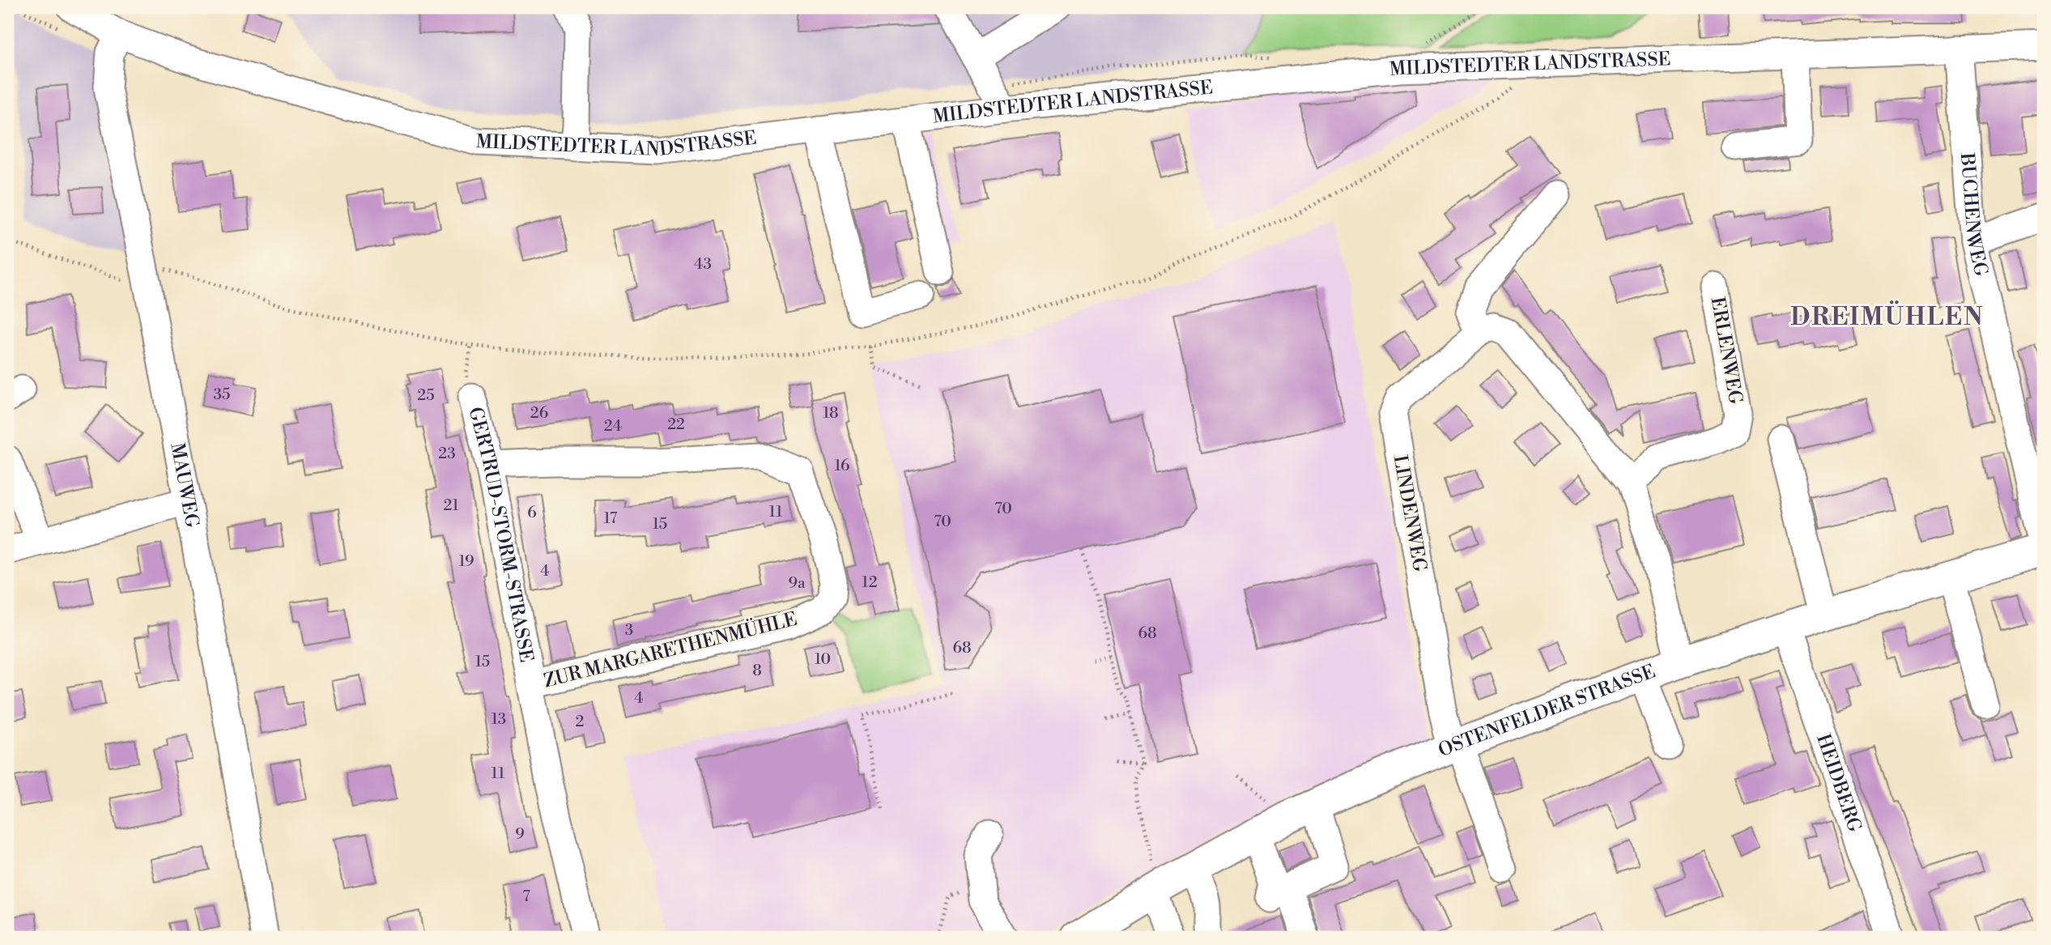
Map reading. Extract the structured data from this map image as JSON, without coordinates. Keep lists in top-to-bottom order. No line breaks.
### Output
{"streets":{"main road":["OSTENFELDER STRASSE"],"street":["MILDSTEDTER LANDSTRASSE","BUCHENWEG","ERLENWEG","MAUWEG","LINDENWEG","GERTRUD-STORM-STRASSE","ZUR MARGARETHENMÜHLE","HEIDBERG"]},"crossings":[["MILDSTEDTER LANDSTRASSE","BUCHENWEG"],["MILDSTEDTER LANDSTRASSE","MAUWEG"],["LINDENWEG","OSTENFELDER STRASSE"],["GERTRUD-STORM-STRASSE","ZUR MARGARETHENMÜHLE"],["OSTENFELDER STRASSE","HEIDBERG"]],"districts":["DREIMÜHLEN"],"house_numbers":["43","35","25","26","18","22","24","23","16","21","70","11","6","17","70","15","19","4","12","9a","3","68","68","10","15","8","4","13","2","11","9","7"]}
